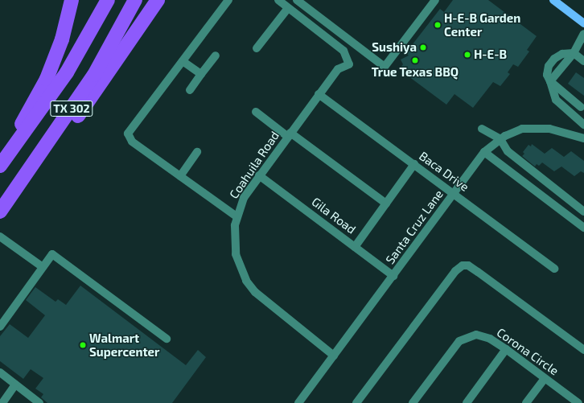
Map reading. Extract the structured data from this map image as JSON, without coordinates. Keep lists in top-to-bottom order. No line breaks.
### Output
{"streets":{"highway":["TX 302"],"street":["Coahuila Road","Baca Drive","Gila Road","Santa Cruz Lane","Corona Circle"]},"crossings":[["Coahuila Road","Baca Drive"],["Coahuila Road","Gila Road"],["Coahuila Road","Santa Cruz Lane"],["Baca Drive","Santa Cruz Lane"],["Gila Road","Santa Cruz Lane"]],"places":["H-E-B Garden Center","Sushiya","H-E-B","True Texas BBQ","Walmart Supercenter"]}
